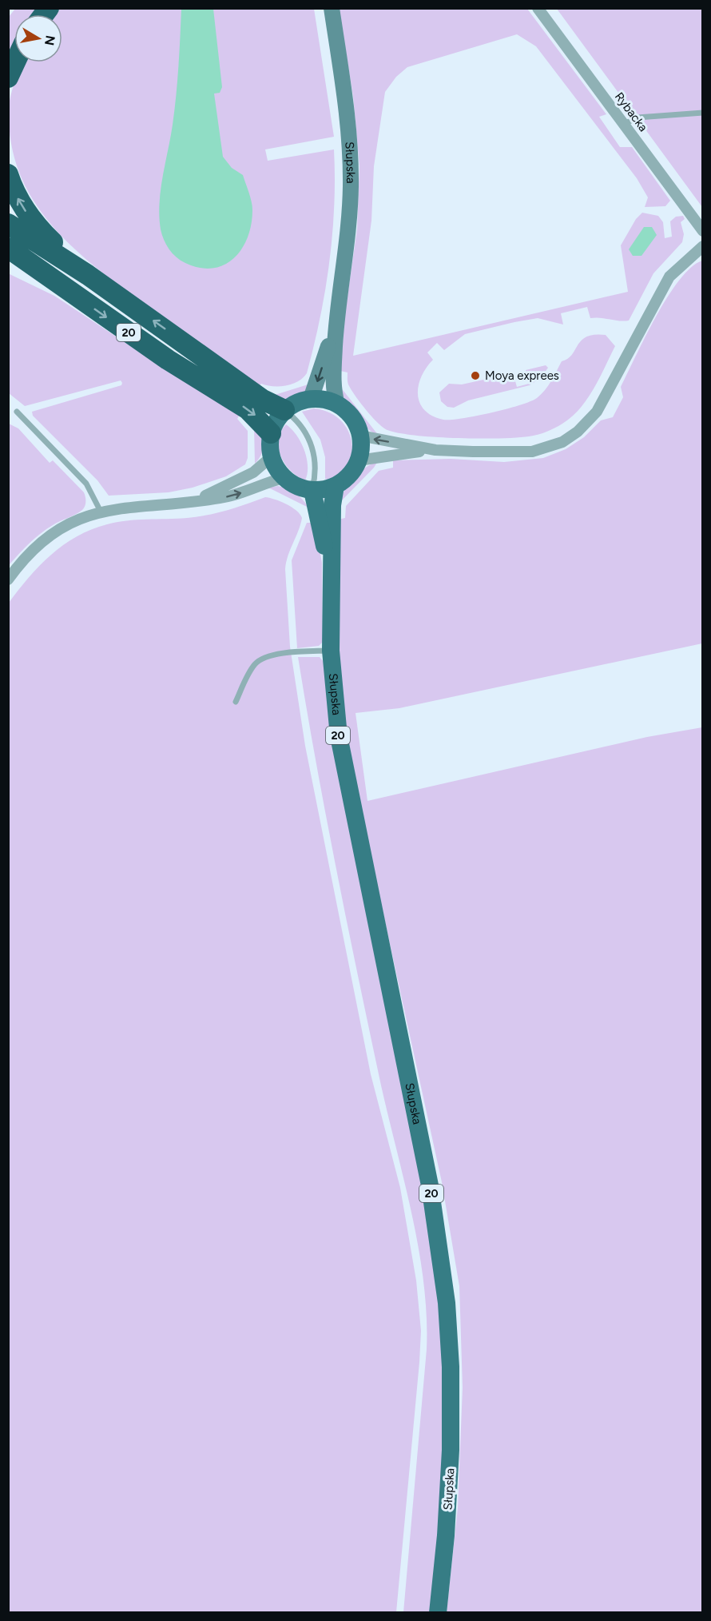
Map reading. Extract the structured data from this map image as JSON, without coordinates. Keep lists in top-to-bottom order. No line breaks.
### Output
{"streets":{"highway":["20"],"main road":["Słupska"],"street":["Rybacka"]},"places":["Moya exprees"],"north":"right"}
